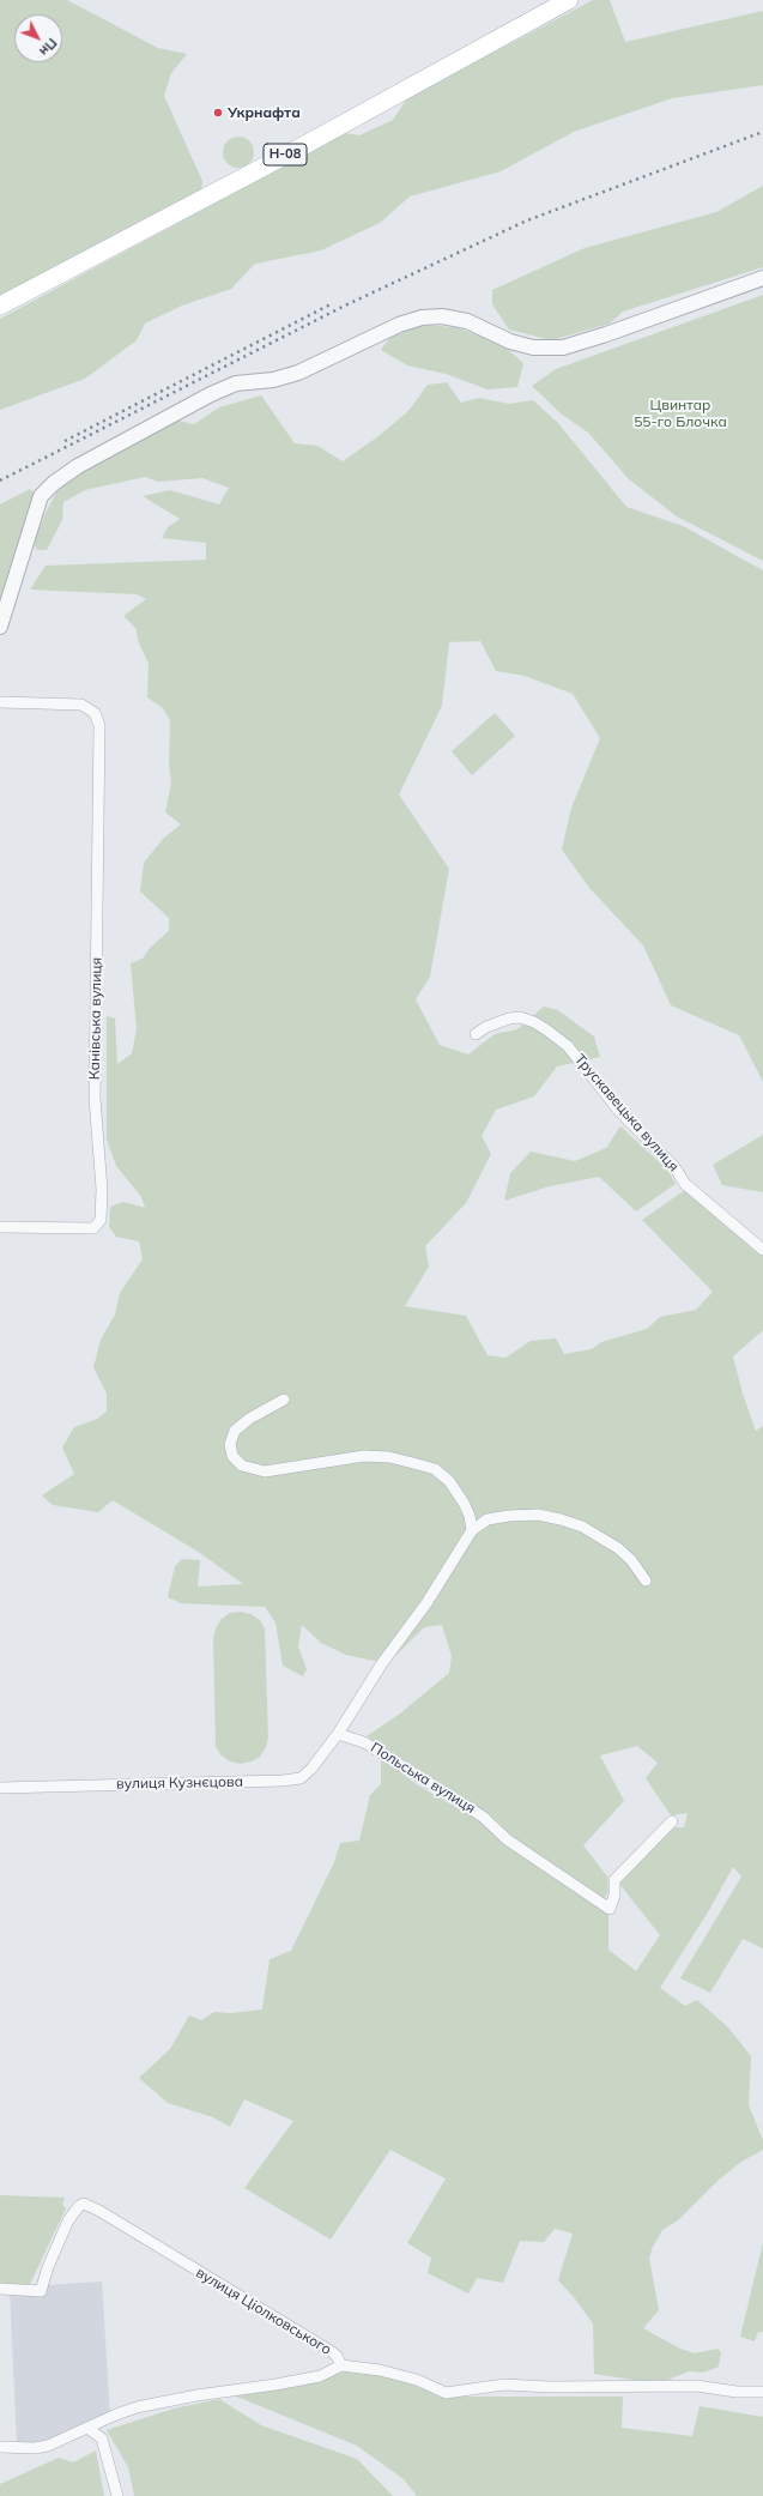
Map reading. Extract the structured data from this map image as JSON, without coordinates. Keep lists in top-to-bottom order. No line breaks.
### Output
{"streets":{"main road":["Н-08"],"street":["Канівська вулиця","Трускавецька вулиця","Польська вулиця","вулиця Кузнєцова","вулиця Ціолковського"]},"crossings":[["Польська вулиця","вулиця Кузнєцова"]],"parks":["Цвинтар 55-го Блочка"],"places":["Укрнафта"],"north":"bottom right"}
